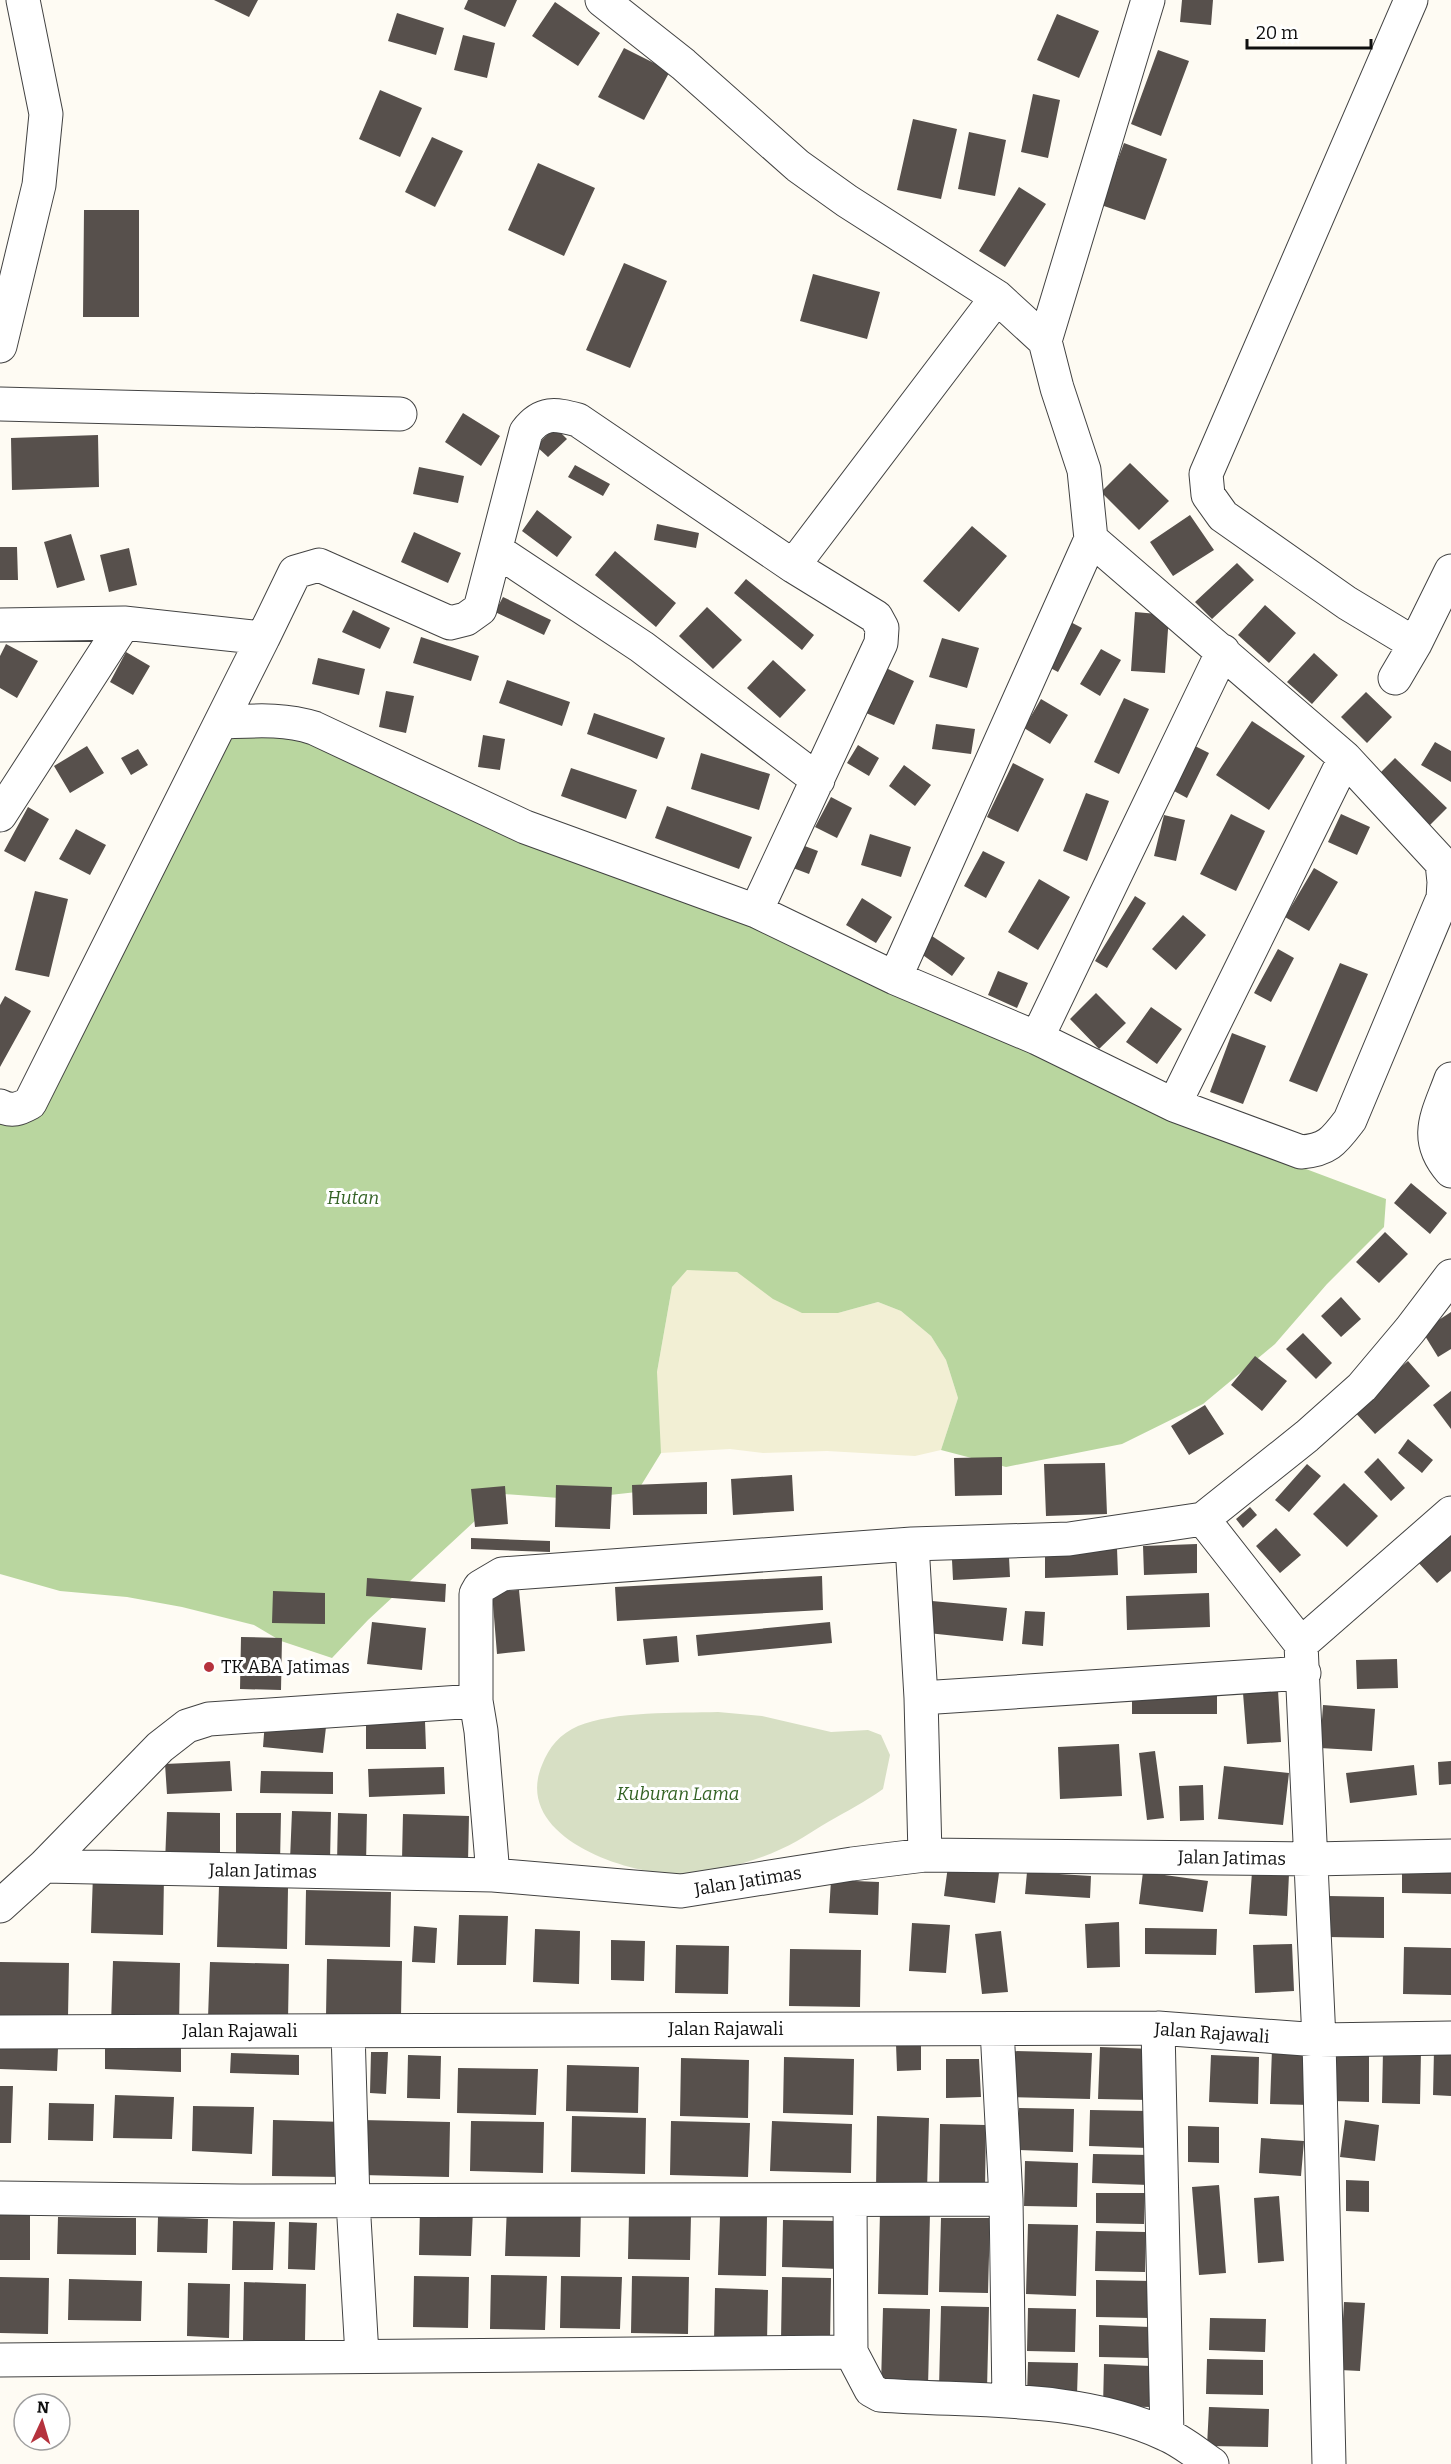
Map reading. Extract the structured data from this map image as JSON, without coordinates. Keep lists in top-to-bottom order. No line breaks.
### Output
{"streets":{"street":["Jalan Jatimas","Jalan Rajawali"]},"parks":["Hutan","Kuburan Lama"],"places":["TK ABA Jatimas"],"scale_bar":"20 m","north":"top"}
